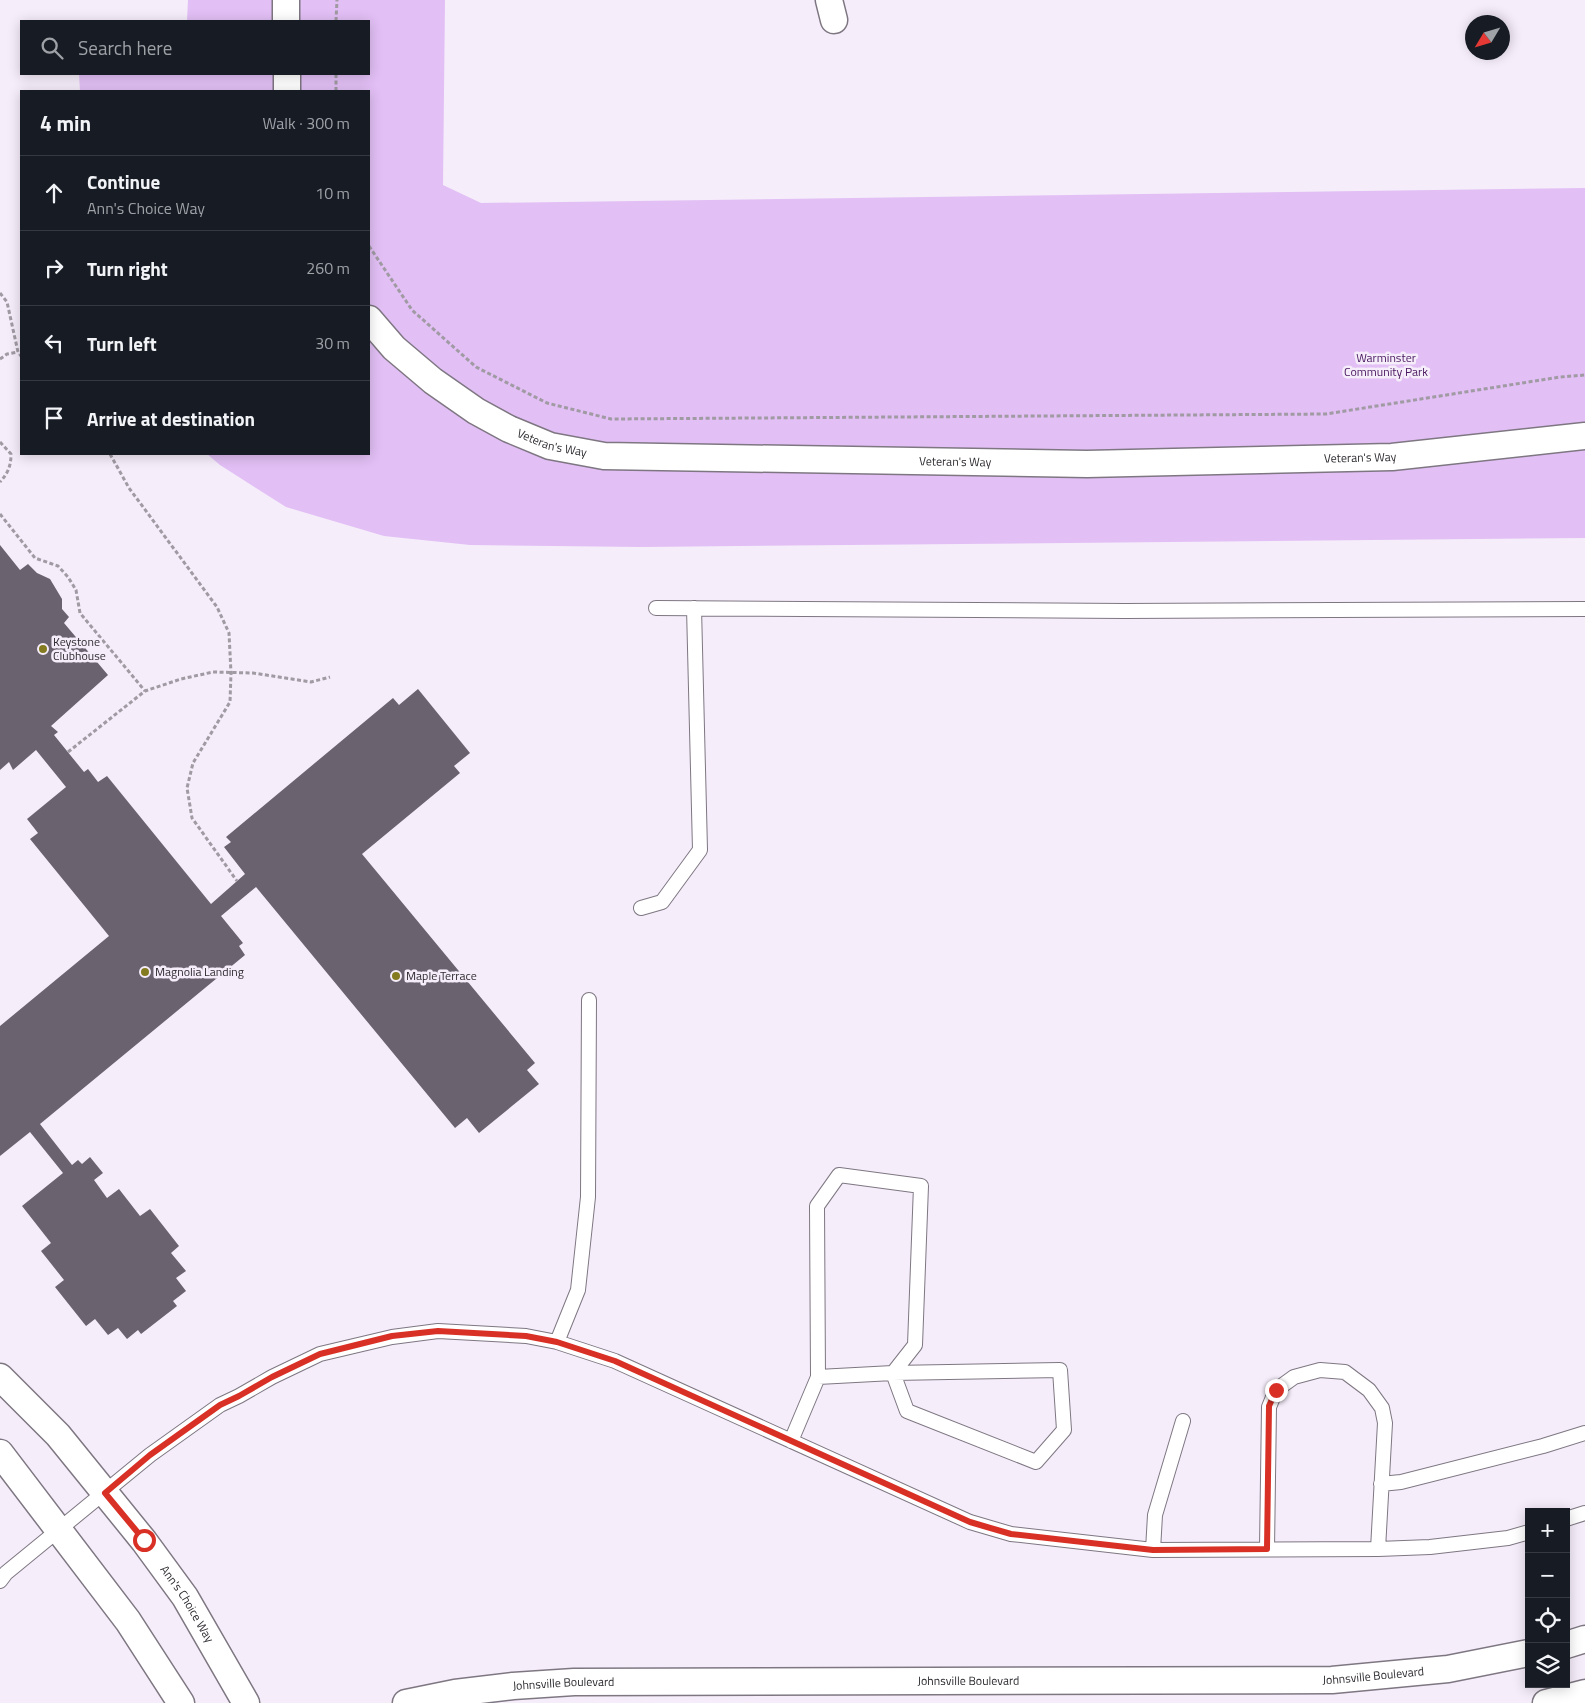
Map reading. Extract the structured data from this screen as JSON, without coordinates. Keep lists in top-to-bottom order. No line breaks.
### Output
{"streets":{"street":["Veteran's Way","Ann's Choice Way","Johnsville Boulevard"]},"parks":["Warminster Community Park"],"places":["Keystone Clubhouse","Magnolia Landing","Maple Terrace"],"north":"bottom left","page":{"search":"Search here","heading":["4 min","Walk · 300 m"],"list":[["Continue","Ann's Choice Way","10 m"],["Turn right","260 m"],["Turn left","30 m"],"Arrive at destination"],"map_buttons":["+","−"]}}
